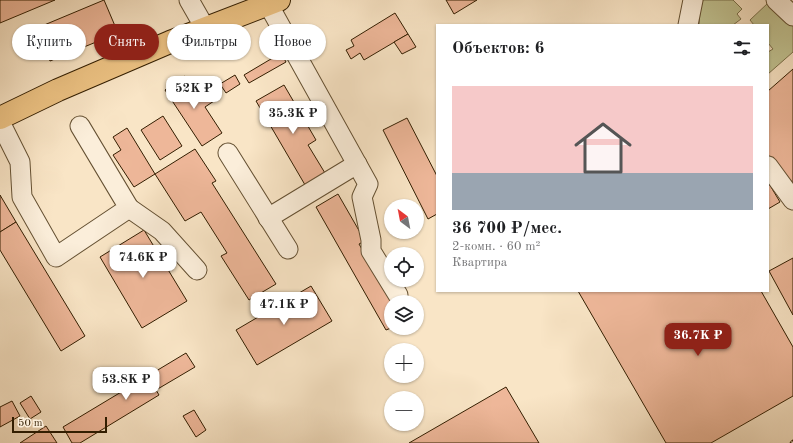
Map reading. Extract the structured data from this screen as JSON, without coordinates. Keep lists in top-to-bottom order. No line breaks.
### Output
{"scale_bar":"50 m","north":"top left","page":{"chip":["Купить","Снять","Фильтры","Новое"],"heading":"Объектов: 6","list":[{"name":"36 700 ₽/мес.","note":"2-комн. · 60 m² · Квартира"}],"price":["52K ₽","35.3K ₽","74.6K ₽","47.1K ₽","36.7K ₽","53.8K ₽"],"map_buttons":["+","−"],"scale":"50 m"}}
